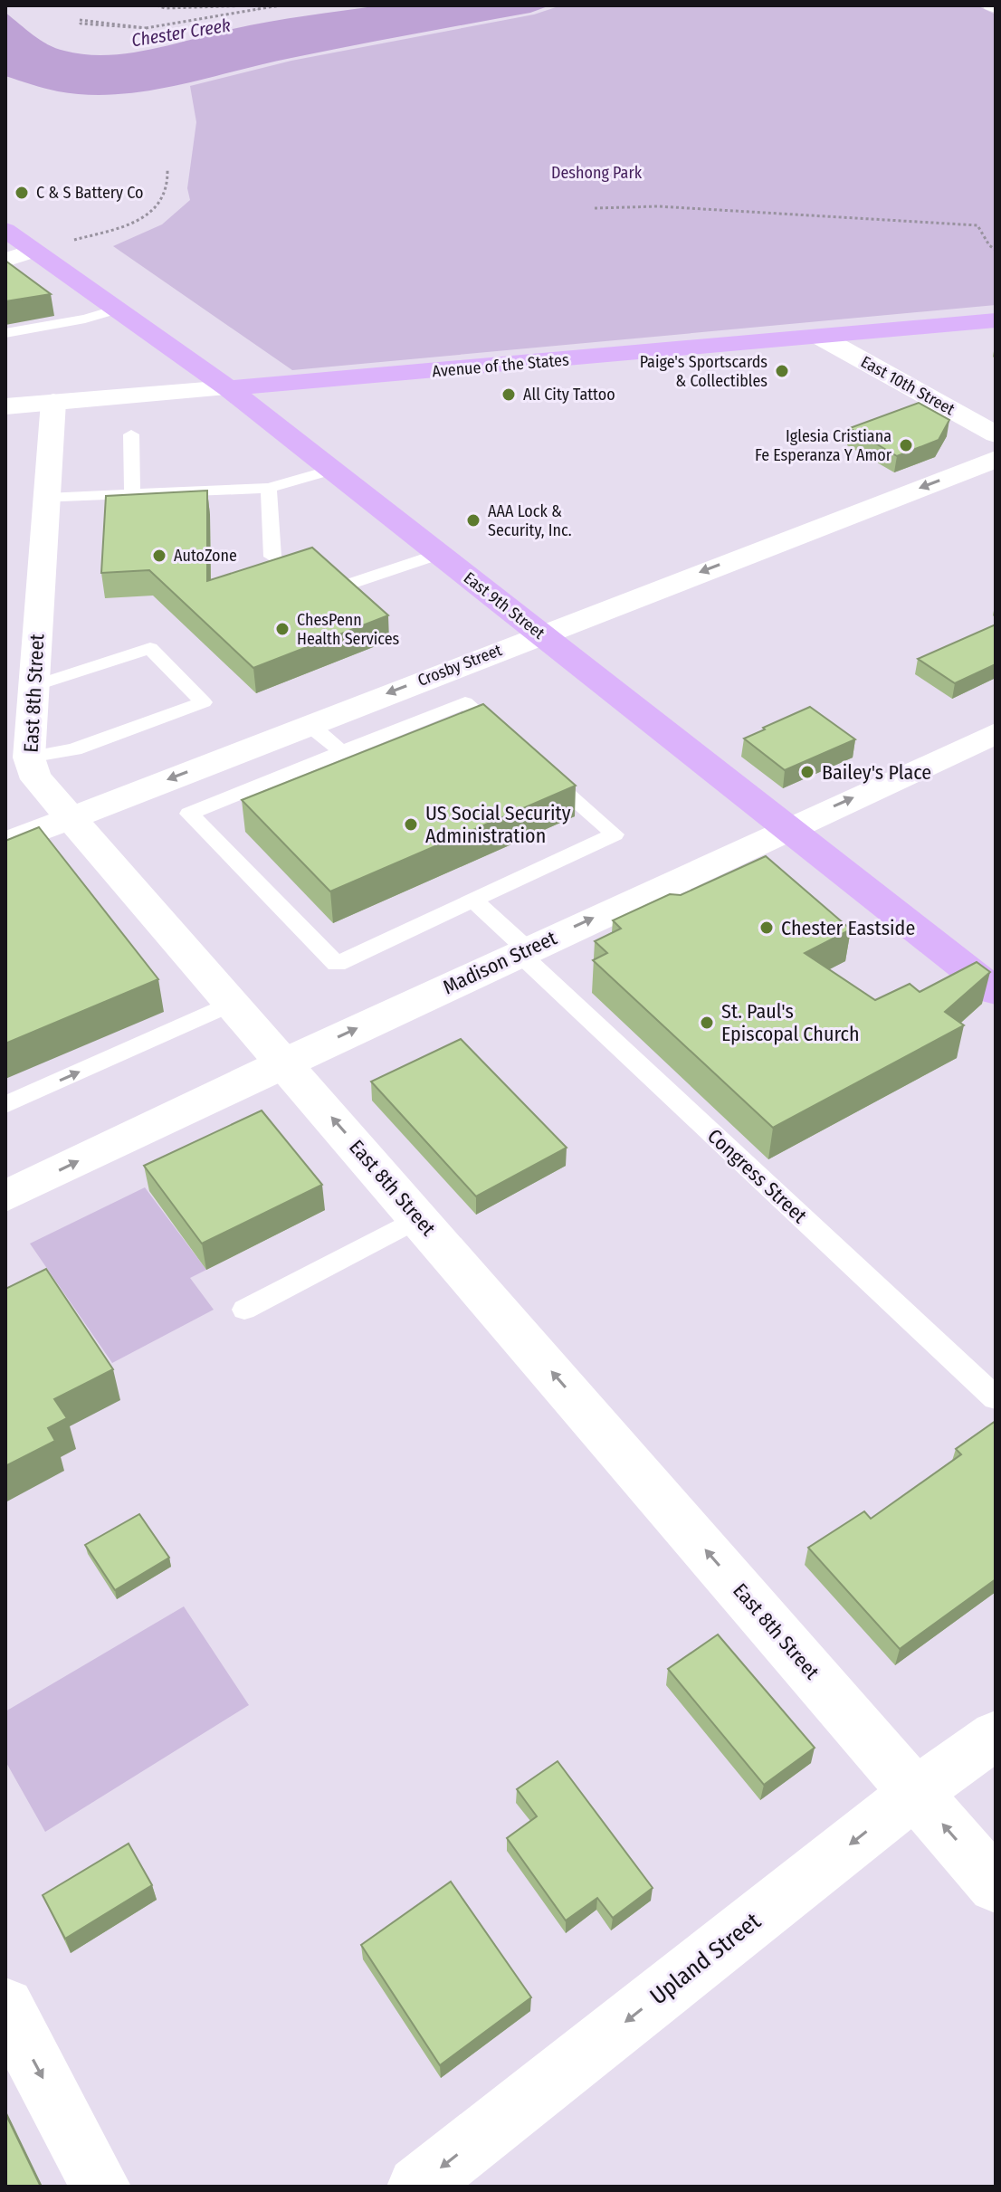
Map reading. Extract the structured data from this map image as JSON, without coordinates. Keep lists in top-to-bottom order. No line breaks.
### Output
{"streets":{"main road":["Avenue of the States","East 9th Street"],"street":["East 10th Street","Crosby Street","East 8th Street","Madison Street","Upland Street"],"lane":["Congress Street"]},"crossings":[["Avenue of the States","East 10th Street"],["Avenue of the States","East 9th Street"],["Avenue of the States","East 8th Street"],["East 9th Street","Crosby Street"],["East 9th Street","Madison Street"],["Crosby Street","East 8th Street"],["East 8th Street","Madison Street"],["East 8th Street","Upland Street"],["Madison Street","Congress Street"]],"one_way":["Crosby Street","East 8th Street","Madison Street","Upland Street"],"water":["Chester Creek"],"parks":["Deshong Park"],"places":["C & S Battery Co","Paige's Sportscards & Collectibles","All City Tattoo","Iglesia Cristiana Fe Esperanza Y Amor","AAA Lock & Security, Inc.","AutoZone","ChesPenn Health Services","Bailey's Place","US Social Security Administration","Chester Eastside","St. Paul's Episcopal Church"]}
